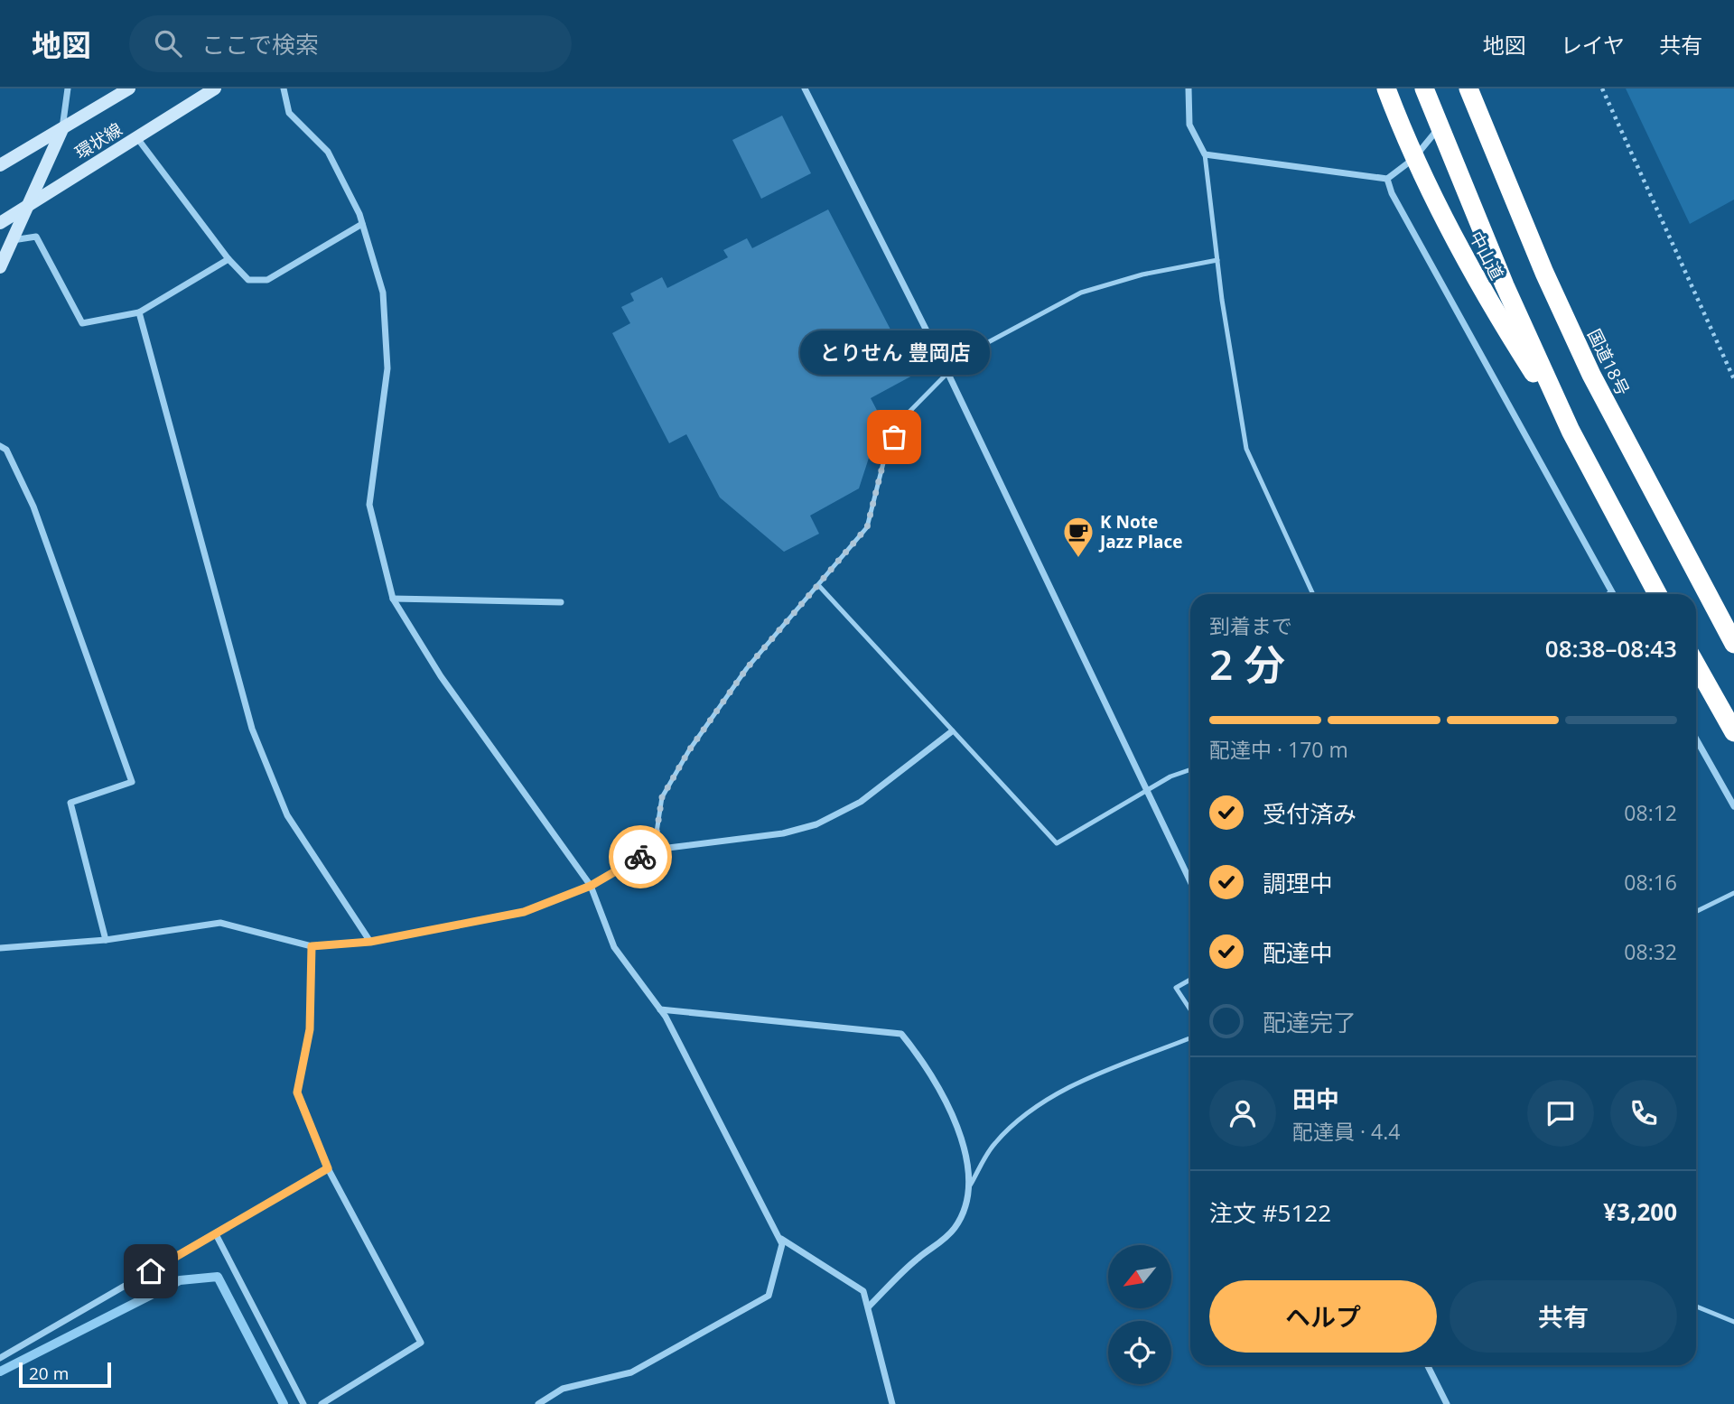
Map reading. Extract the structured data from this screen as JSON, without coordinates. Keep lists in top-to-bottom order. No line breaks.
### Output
{"streets":{"highway":["中山道","国道18号"],"street":["環状線"]},"places":{"other":["とりせん 豊岡店"],"cafe":["K Note Jazz Place"]},"scale_bar":"20 m","north":"bottom left","page":{"header":"地図","search":"ここで検索","nav":["地図","レイヤ","共有"],"bubble":"とりせん 豊岡店","heading":["2 分","到着まで","08:38–08:43"],"panel":["田中","配達員 · 4.4","注文 #5122","¥3,200"],"bar":"配達中 · 170 m","list":[["受付済み","08:12"],["調理中","08:16"],["配達中","08:32"],"配達完了"],"buttons":["ヘルプ","共有"],"scale":"20 m"}}
